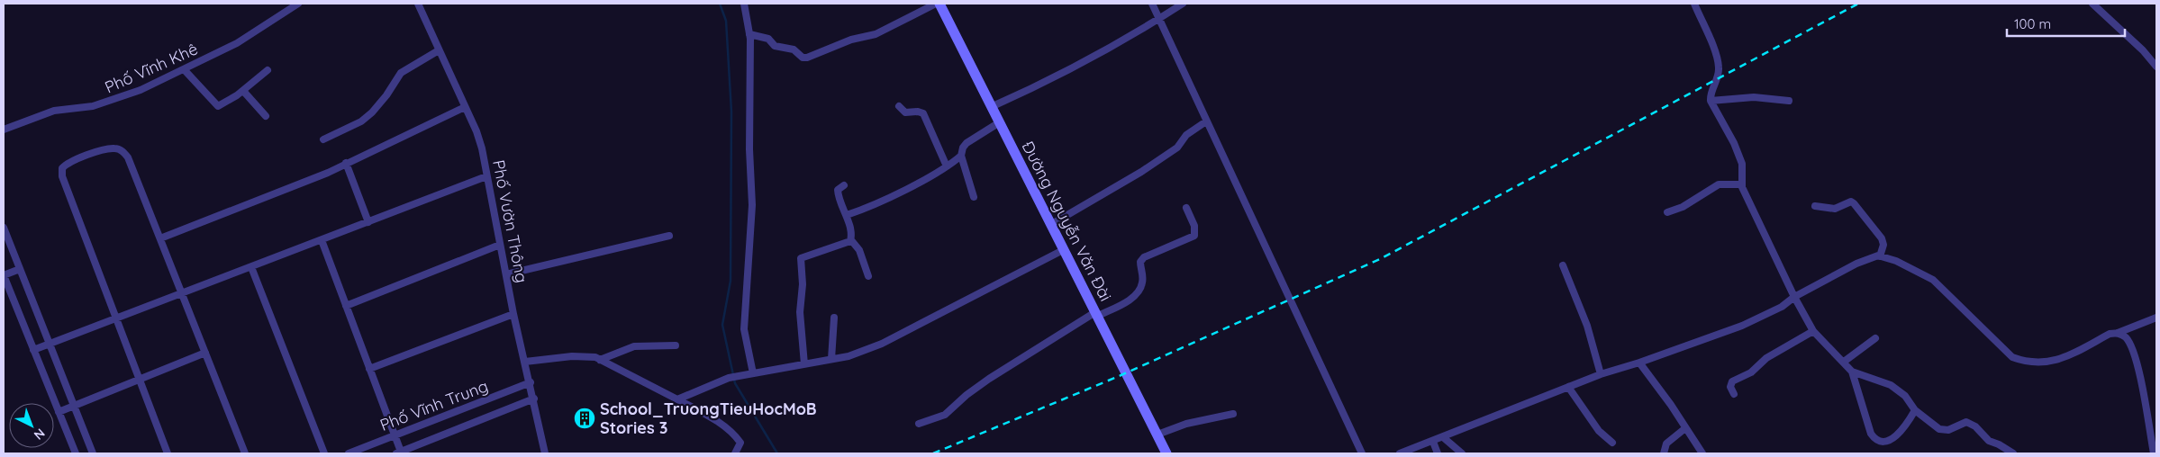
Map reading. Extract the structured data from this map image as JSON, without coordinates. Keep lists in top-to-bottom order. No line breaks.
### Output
{"streets":{"street":["Phố Vĩnh Khê","Phố Vườn Thông","Đường Nguyễn Văn Đài","Phố Vĩnh Trung"]},"crossings":[["Phố Vườn Thông","Phố Vĩnh Trung"]],"places":{"building":["School_TruongTieuHocMoB Stories 3"]},"scale_bar":"100 m","north":"bottom right"}
